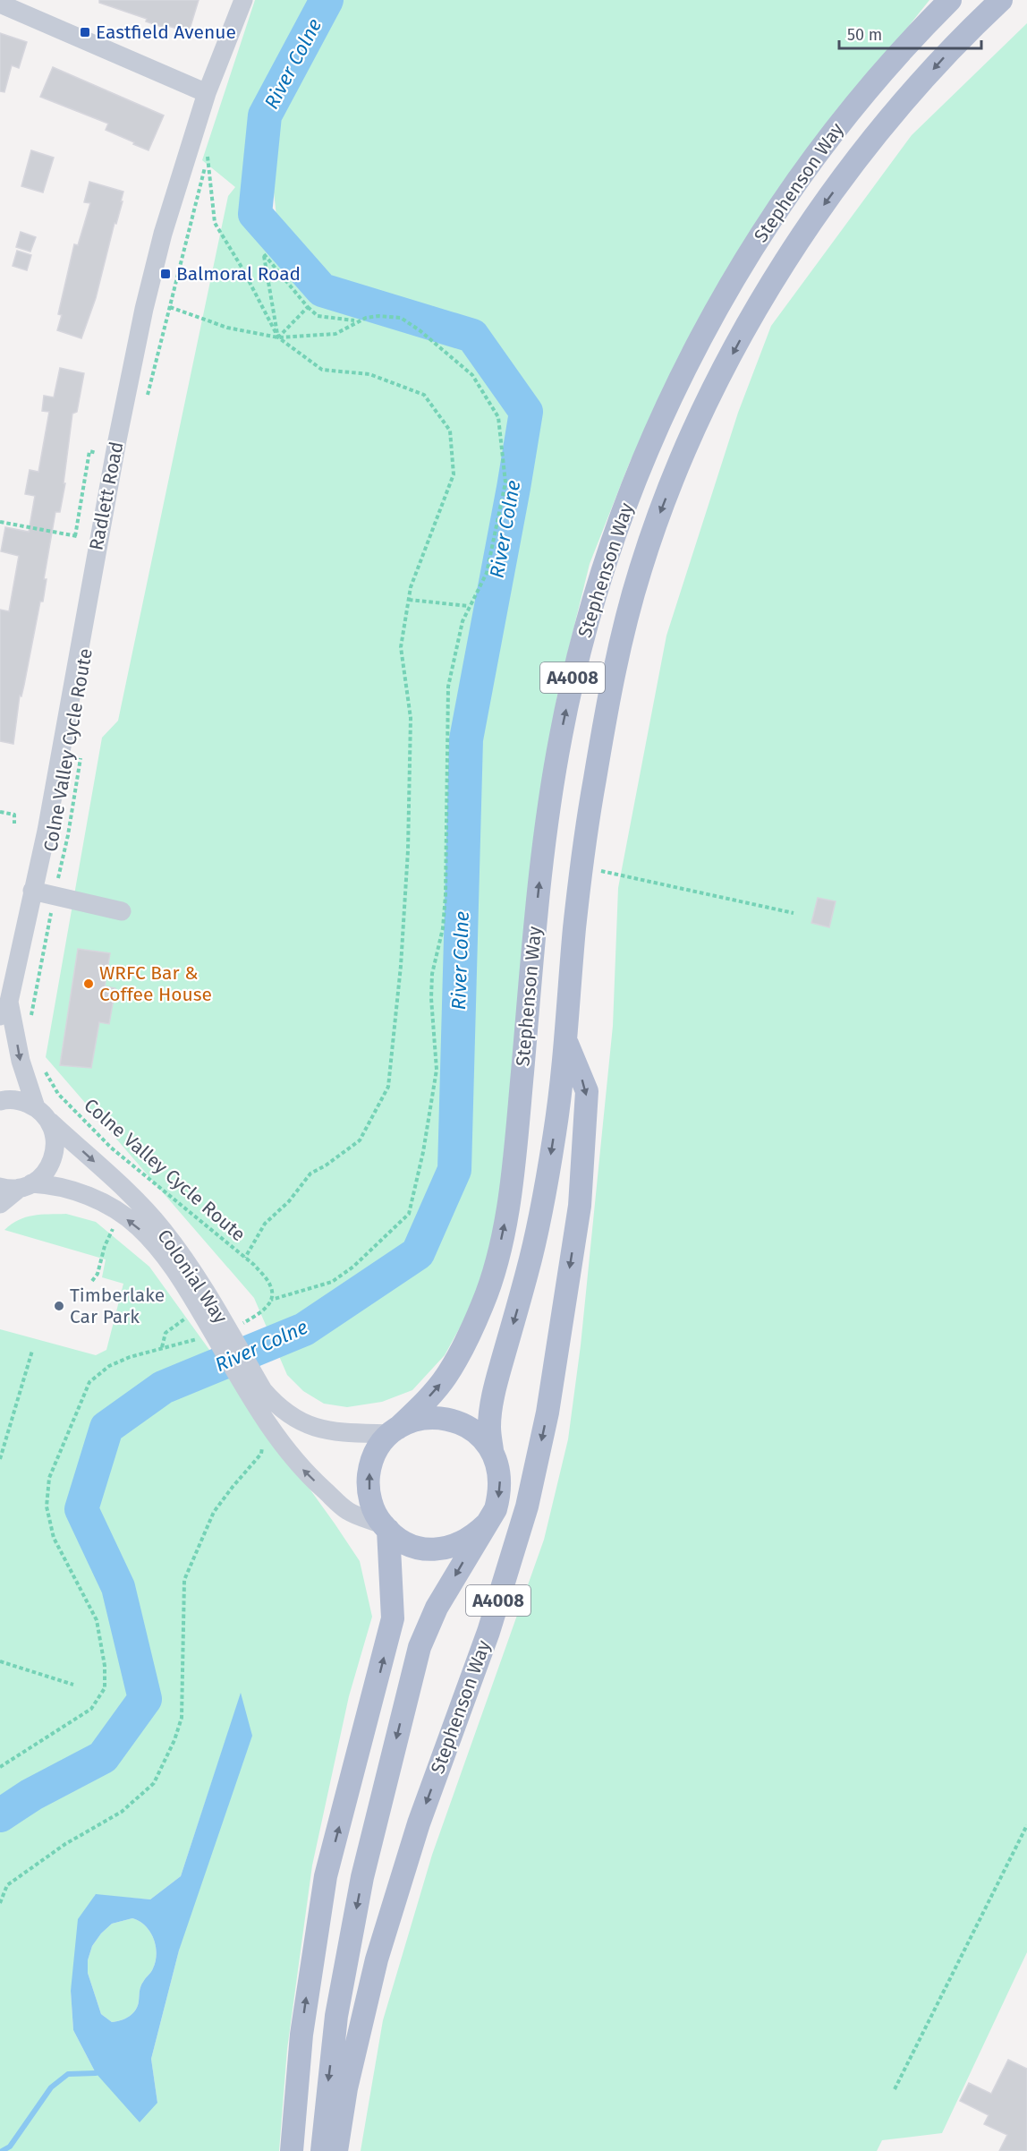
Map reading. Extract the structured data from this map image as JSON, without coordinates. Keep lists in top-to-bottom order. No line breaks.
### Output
{"streets":{"main road":["Stephenson Way","A4008"],"street":["Radlett Road","Colonial Way"],"path":["Colne Valley Cycle Route"]},"crossings":[["Stephenson Way","Colonial Way"],["Radlett Road","Colonial Way"]],"water":["River Colne"],"places":{"transit":["Eastfield Avenue","Balmoral Road"],"other":["WRFC Bar & Coffee House","Timberlake Car Park"]},"scale_bar":"50 m"}
